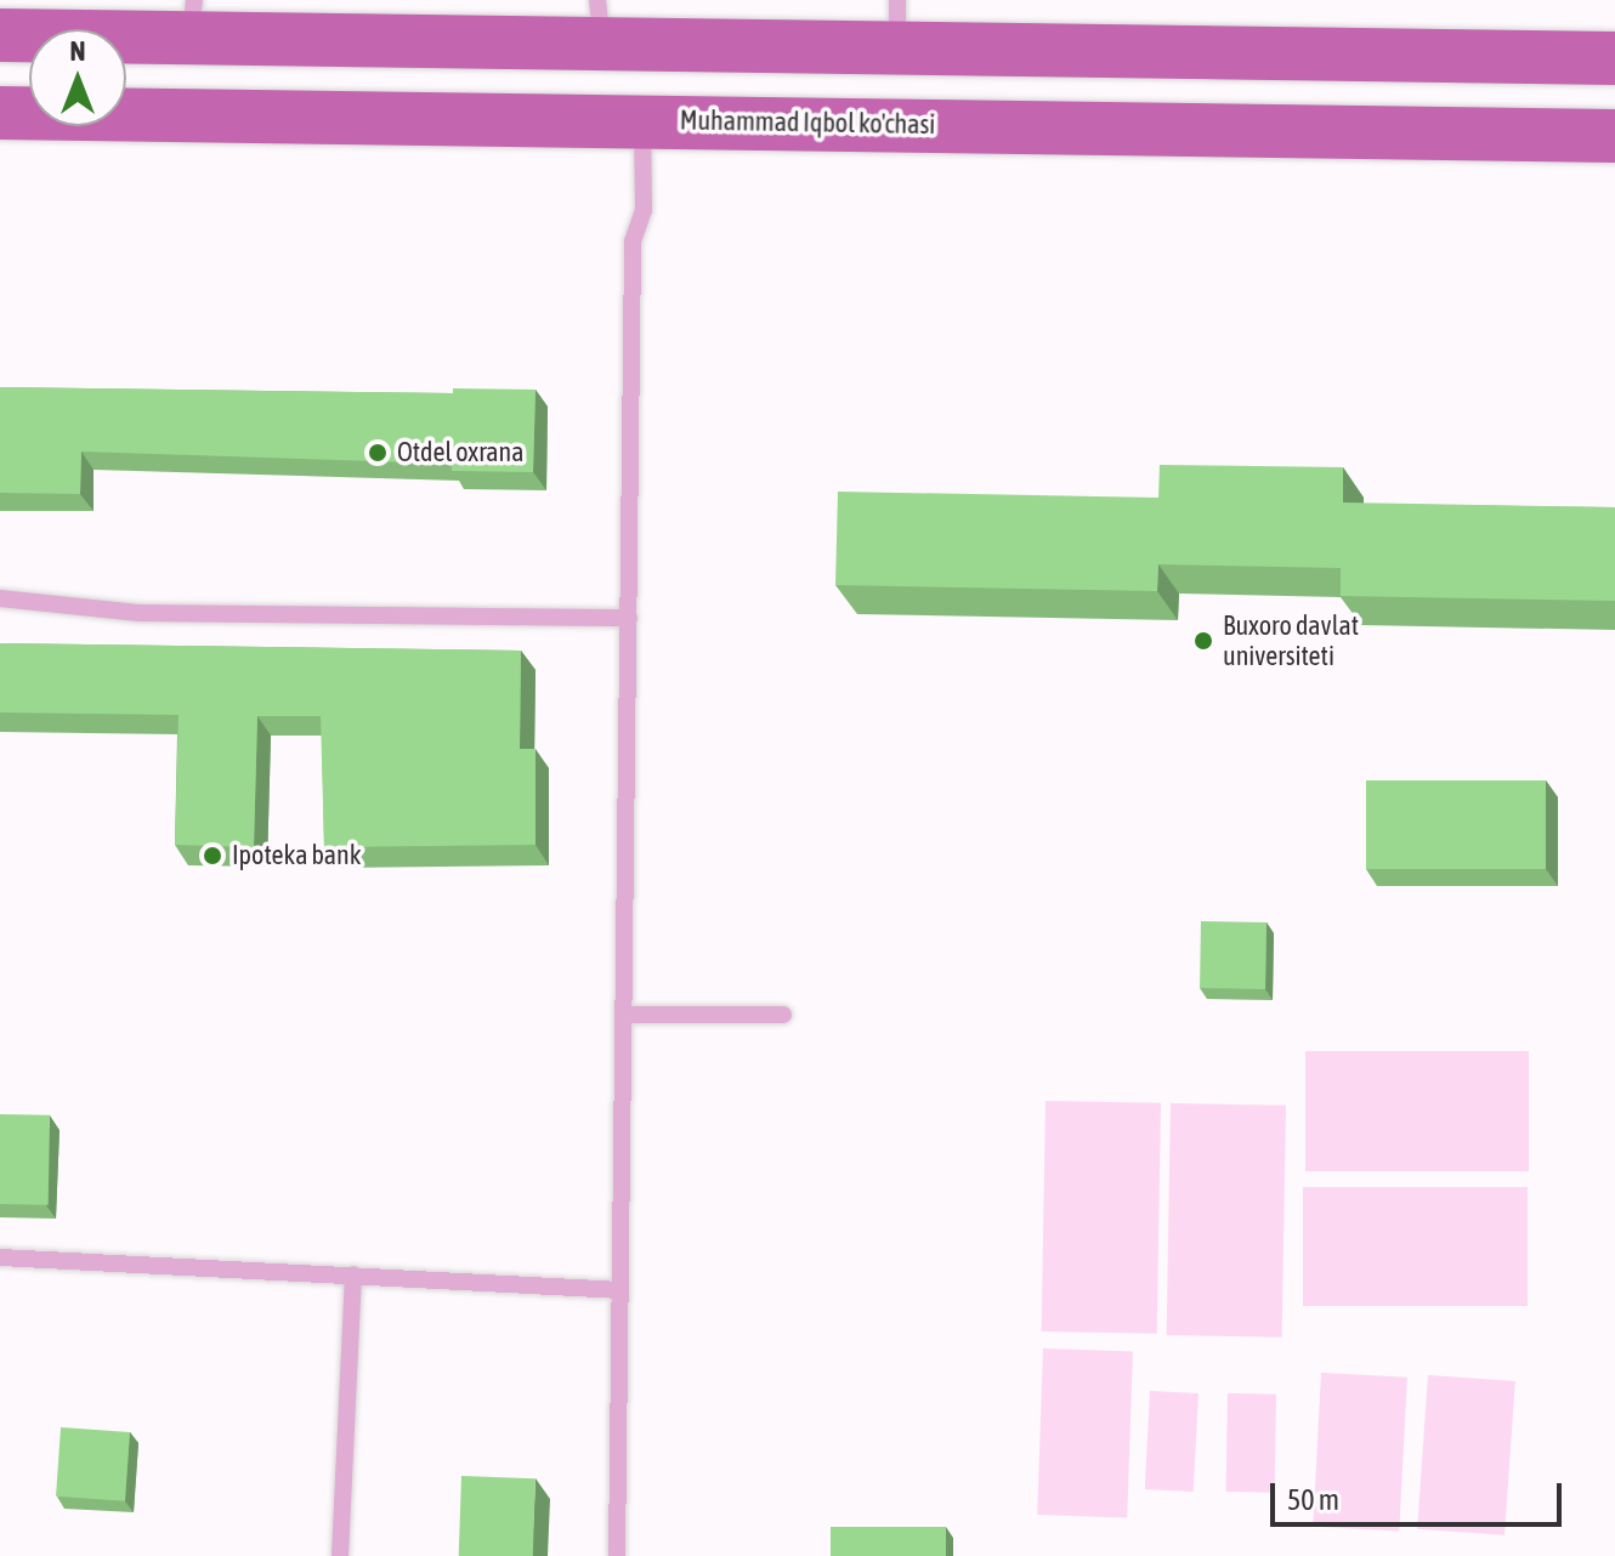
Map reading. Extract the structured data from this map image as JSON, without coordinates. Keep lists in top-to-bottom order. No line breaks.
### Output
{"streets":{"main road":["Muhammad Iqbol ko'chasi"]},"places":["Otdel oxrana","Buxoro davlat universiteti","Ipoteka bank"],"scale_bar":"50 m","north":"top"}
